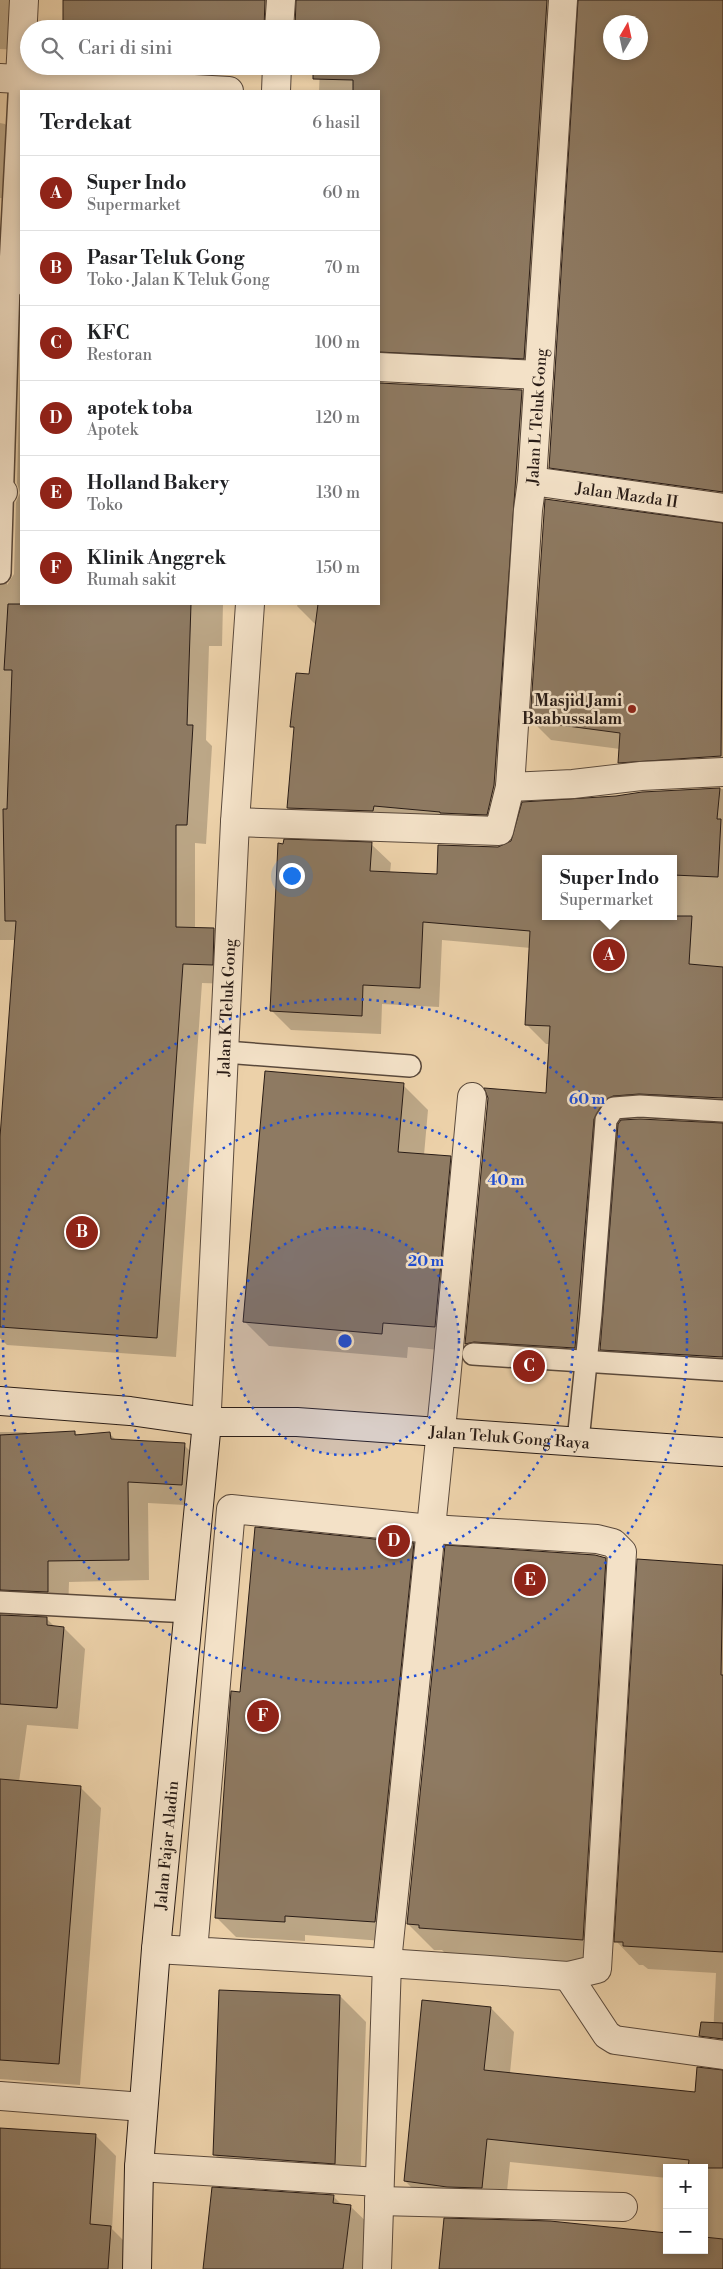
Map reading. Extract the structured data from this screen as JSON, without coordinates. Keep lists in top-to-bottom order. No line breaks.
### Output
{"streets":{"street":["Jalan L Teluk Gong","Jalan Mazda II","Jalan K Teluk Gong","Jalan Teluk Gong Raya","Jalan Fajar Aladin"]},"crossings":[["Jalan L Teluk Gong","Jalan Mazda II"],["Jalan L Teluk Gong","Jalan K Teluk Gong"],["Jalan K Teluk Gong","Jalan Teluk Gong Raya"],["Jalan K Teluk Gong","Jalan Fajar Aladin"],["Jalan Teluk Gong Raya","Jalan Fajar Aladin"]],"places":["Masjid Jami Baabussalam"],"north":"top","page":{"search":"Cari di sini","heading":["Terdekat","6 hasil"],"list":[{"mark":"A","name":"Super Indo","note":"Supermarket","value":"60 m"},{"mark":"B","name":"Pasar Teluk Gong","note":"Toko · Jalan K Teluk Gong","value":"70 m"},{"mark":"C","name":"KFC","note":"Restoran","value":"100 m"},{"mark":"D","name":"apotek toba","note":"Apotek","value":"120 m"},{"mark":"E","name":"Holland Bakery","note":"Toko","value":"130 m"},{"mark":"F","name":"Klinik Anggrek","note":"Rumah sakit","value":"150 m"}],"popup":["Super Indo","Supermarket"],"pins":["A","B","C","D","E","F"],"map_buttons":["+","−"]},"rings":["60 m","40 m","20 m"]}
